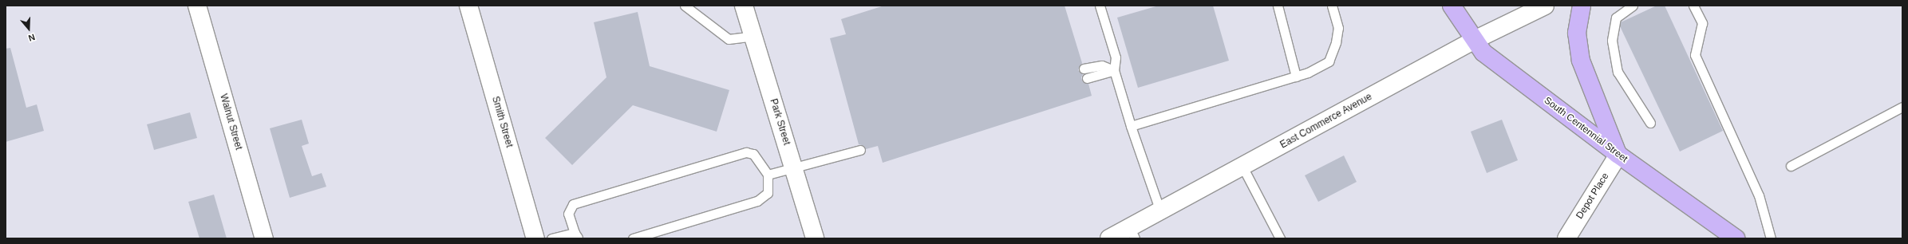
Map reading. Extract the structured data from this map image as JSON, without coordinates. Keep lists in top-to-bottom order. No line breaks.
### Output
{"streets":{"street":["East Commerce Avenue","Walnut Street","Smith Street","Park Street","South Centennial Street","Depot Place"]},"crossings":[["East Commerce Avenue","South Centennial Street"],["South Centennial Street","Depot Place"]],"north":"bottom"}
